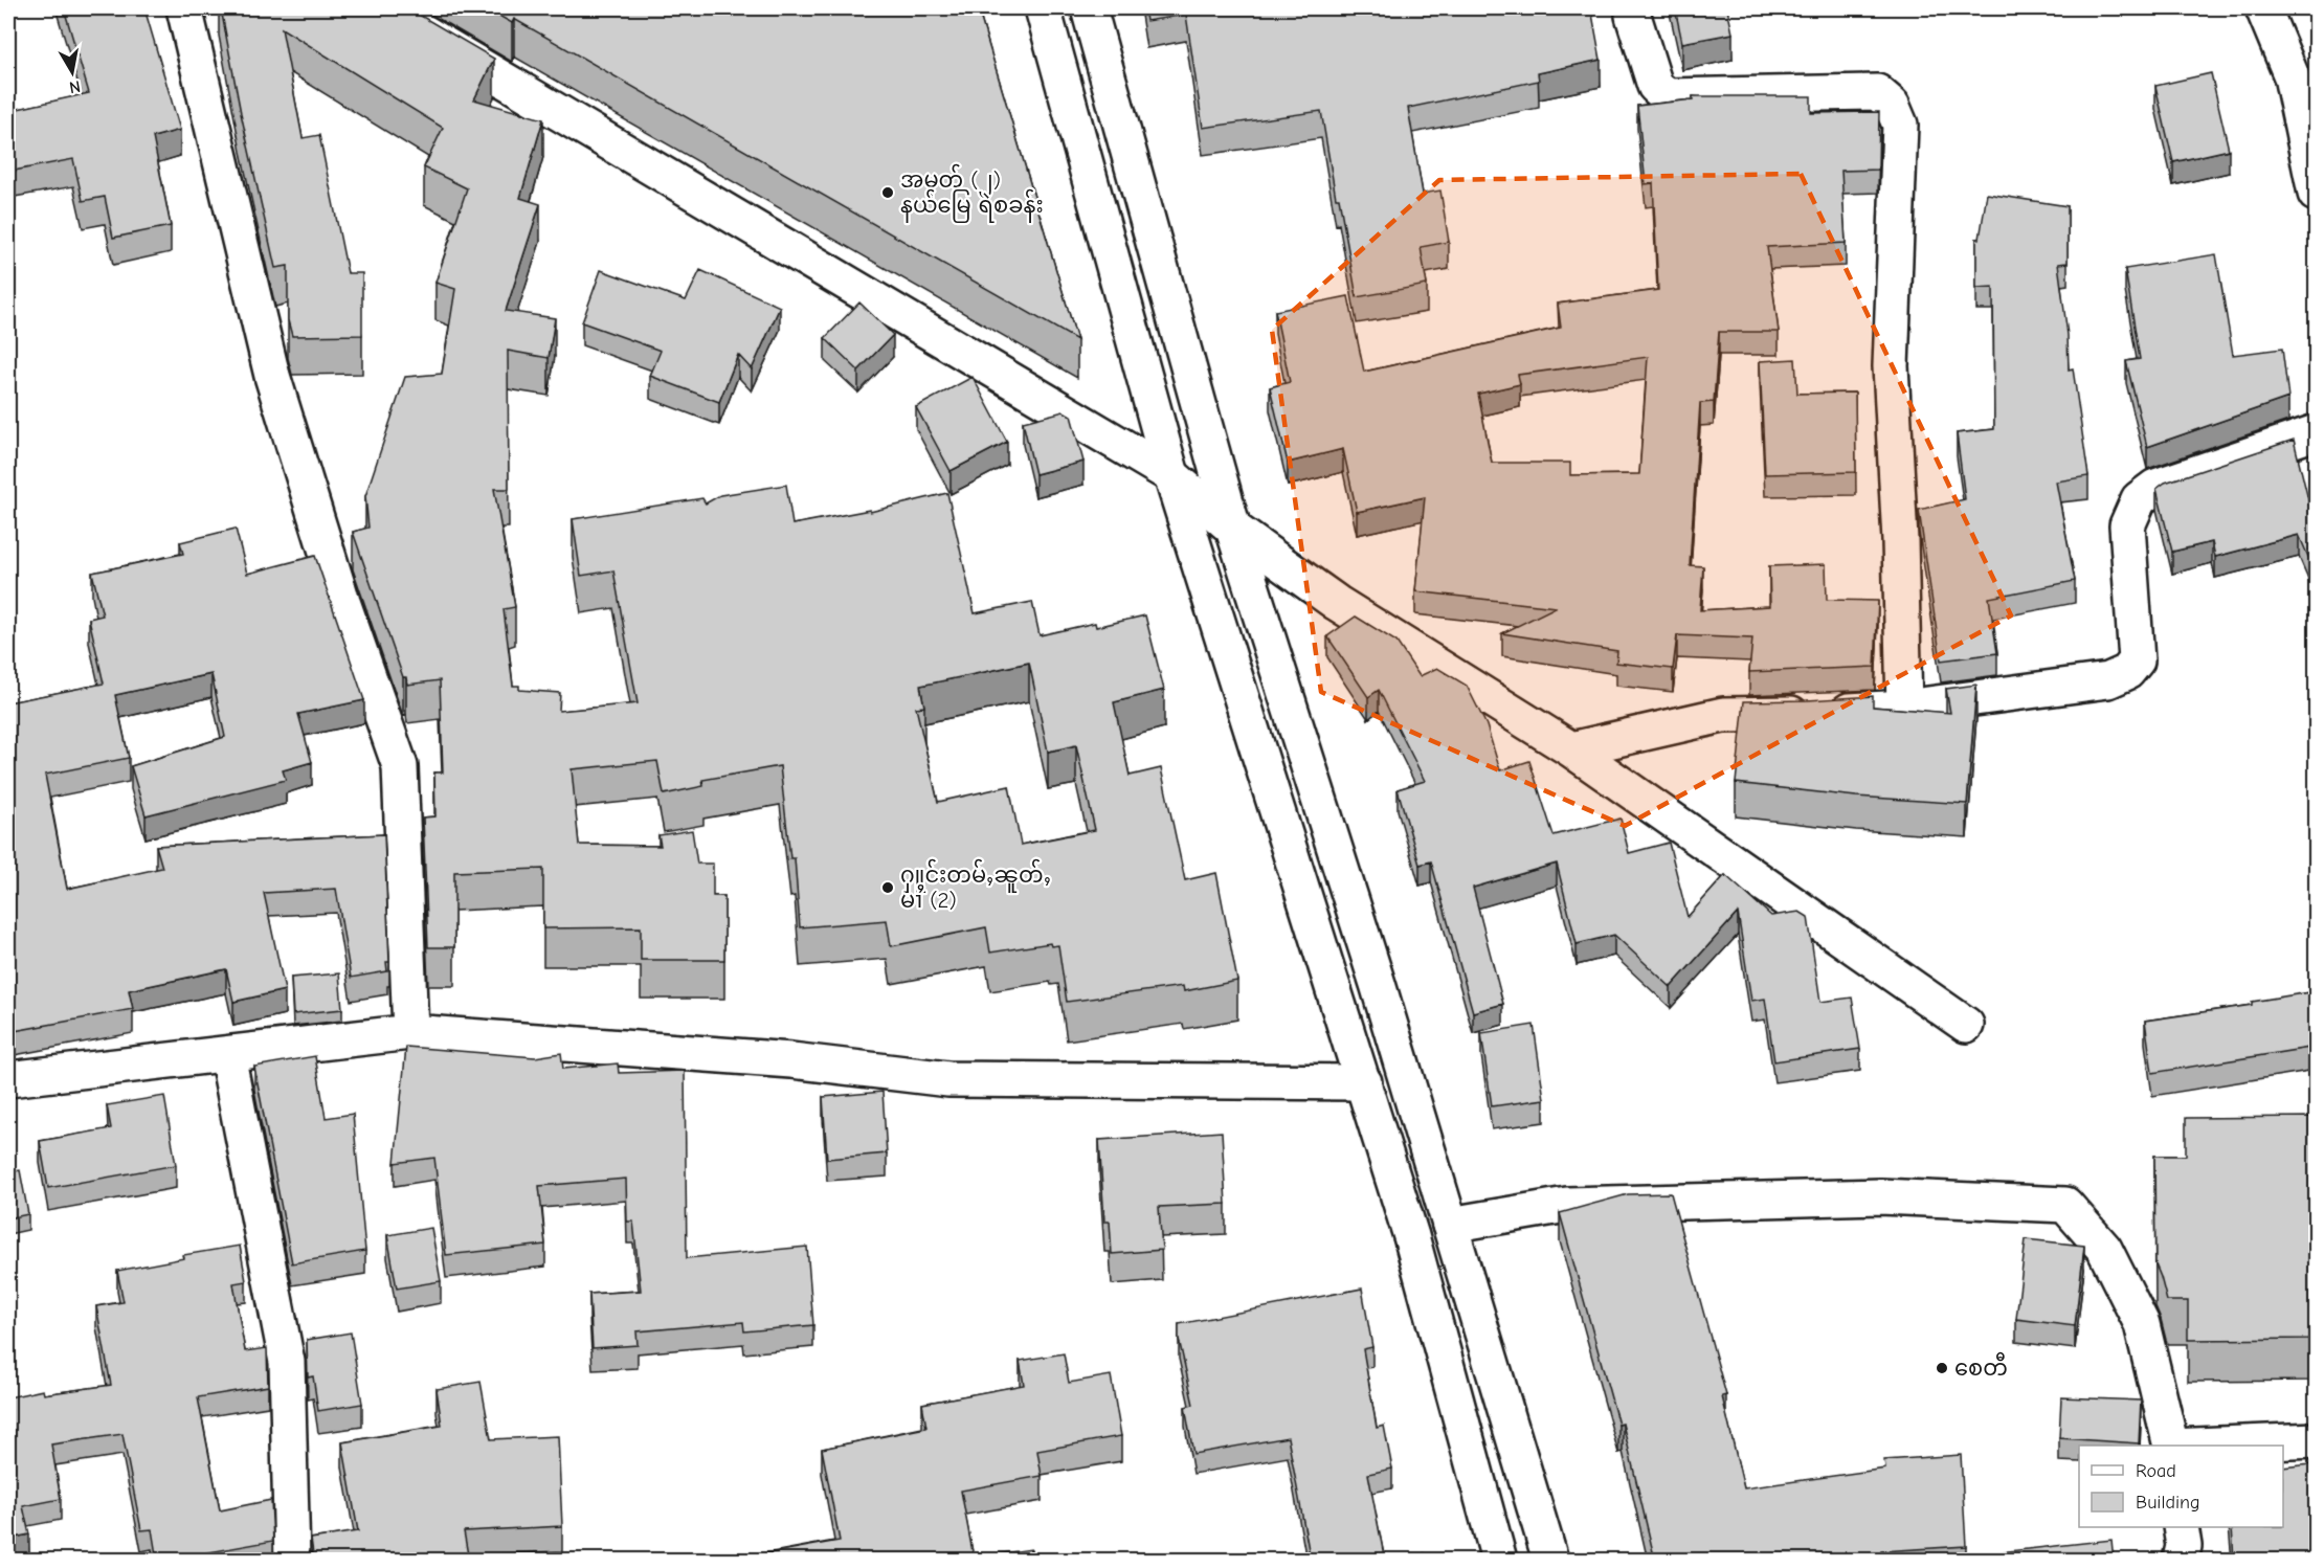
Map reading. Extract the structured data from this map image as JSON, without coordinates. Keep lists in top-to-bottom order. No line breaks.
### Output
{"places":["အမှတ် (၂) နယ်မြေ ရဲစခန်း","ႁူင်းတမ်ႇၼူတ်ႇ မၢႆ (2)","စေတီ"],"legend":["Road","Building"],"north":"bottom"}
